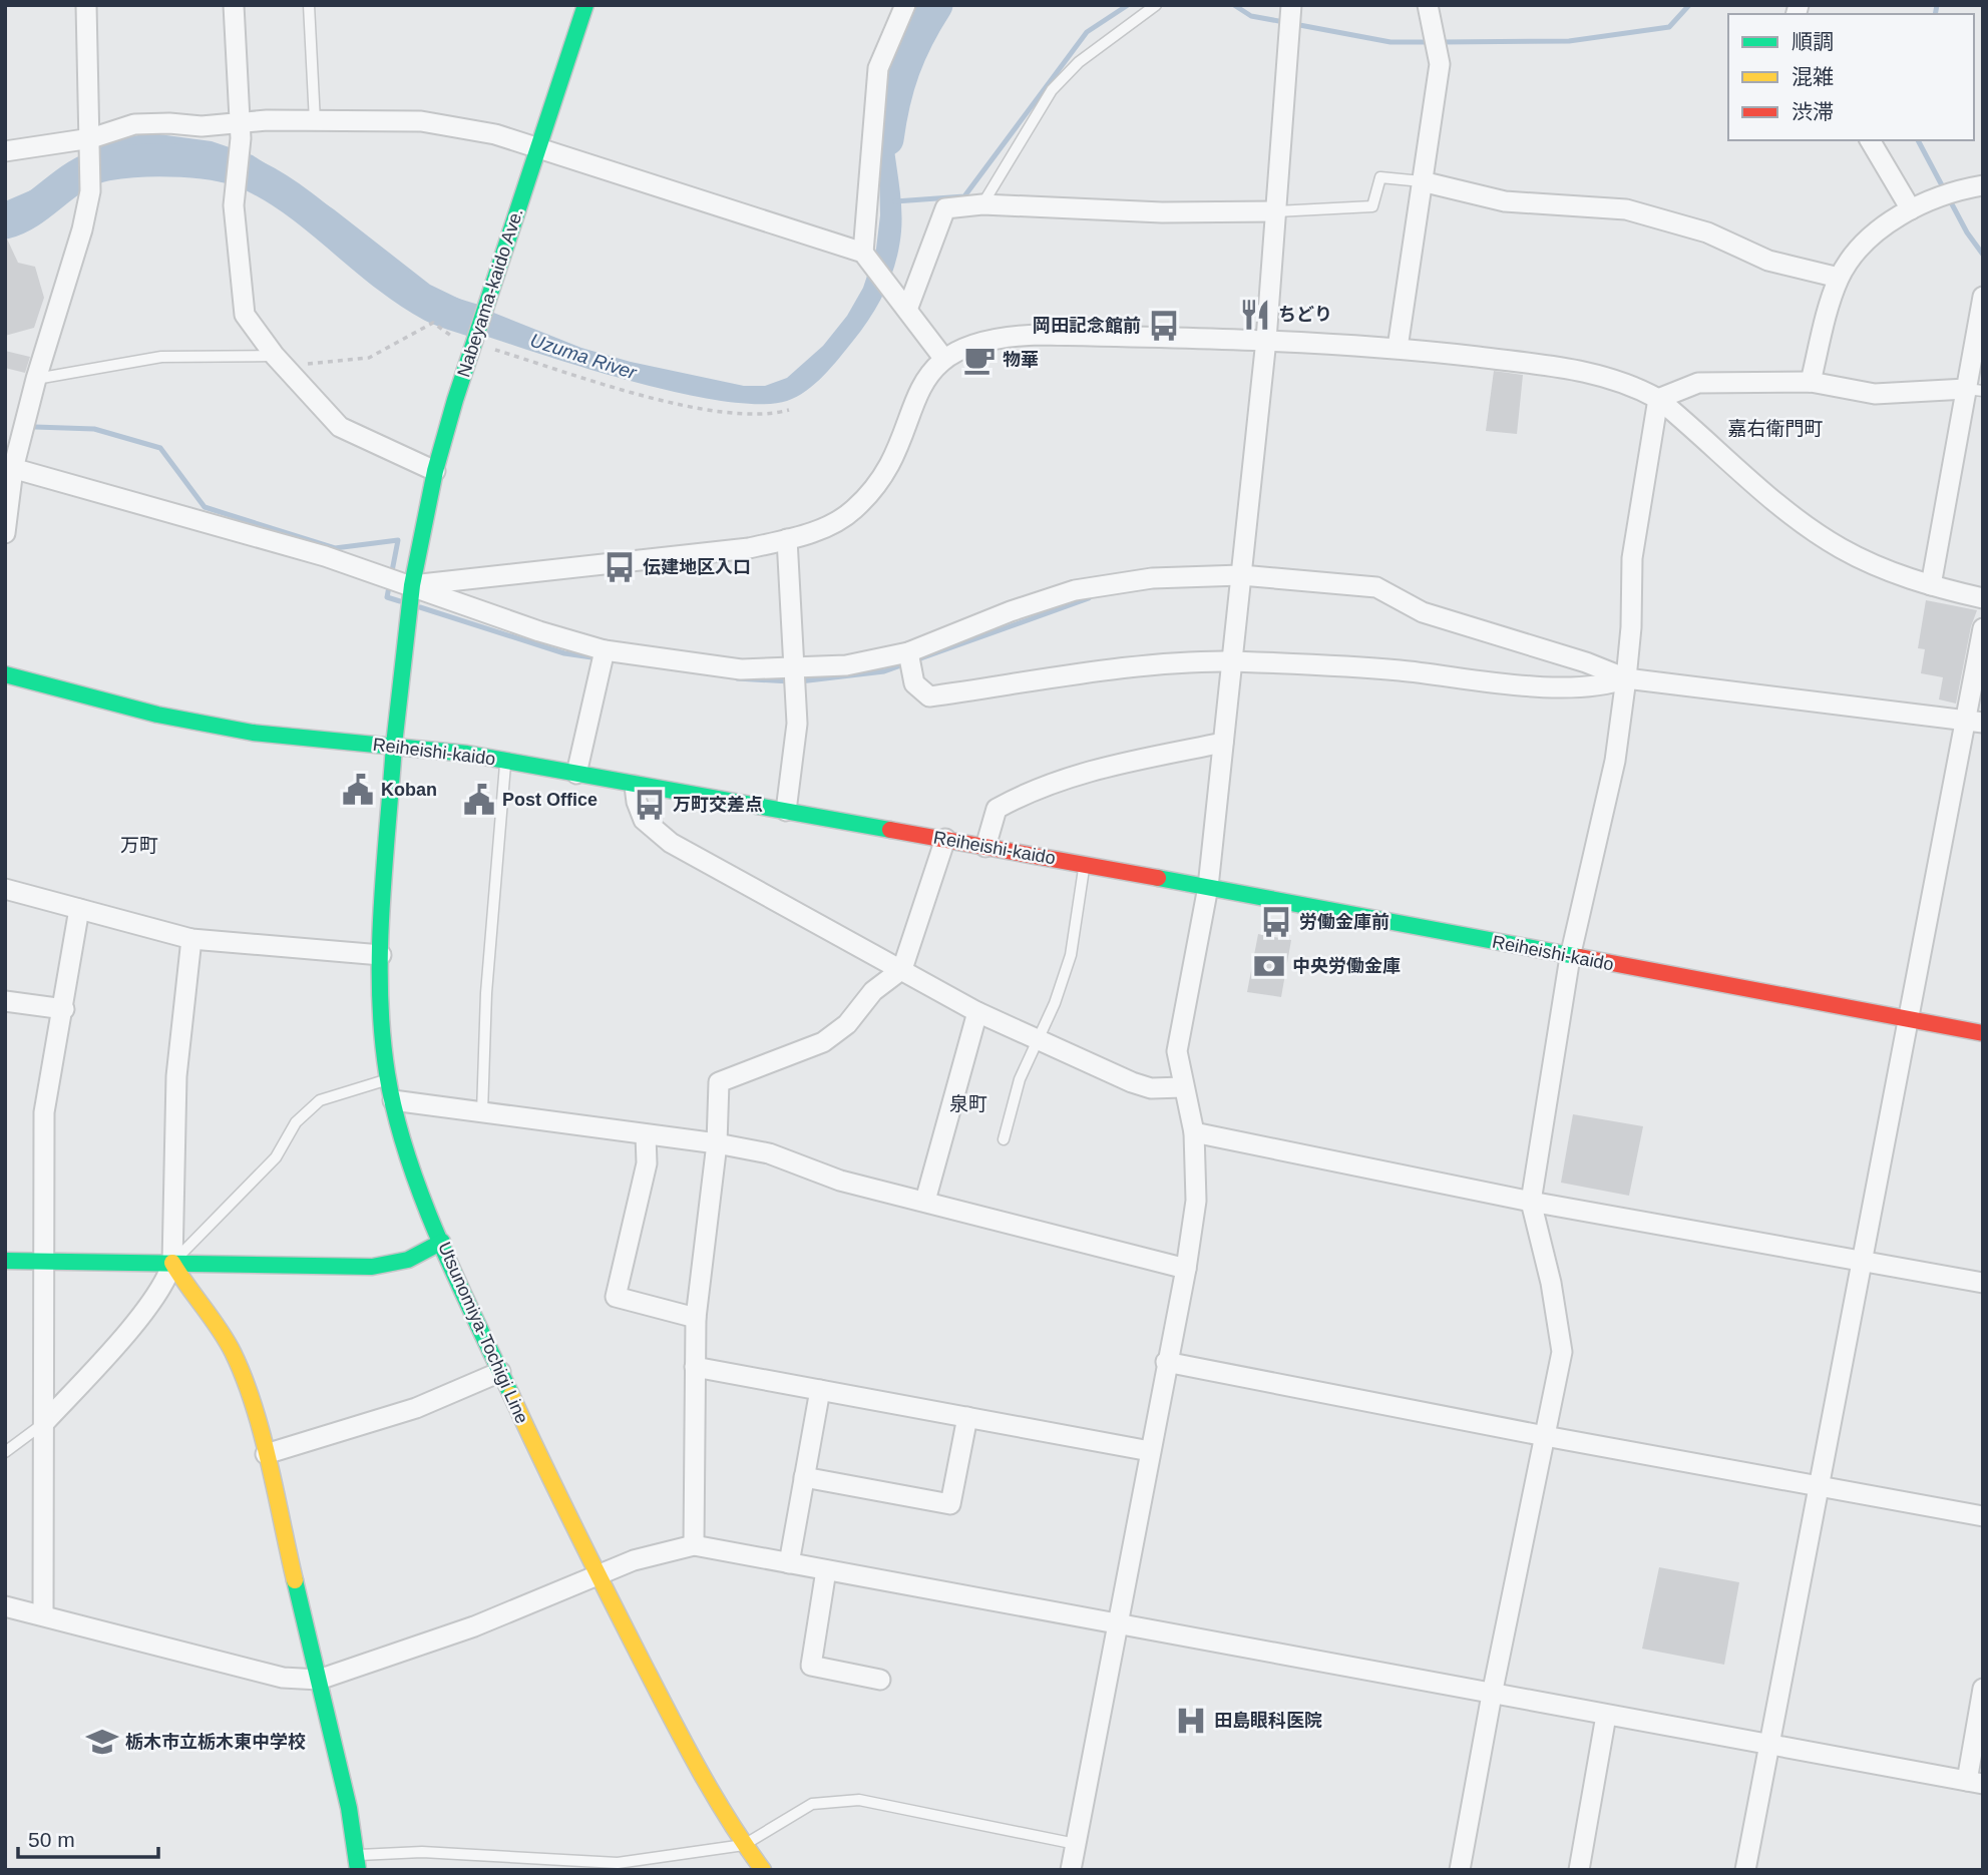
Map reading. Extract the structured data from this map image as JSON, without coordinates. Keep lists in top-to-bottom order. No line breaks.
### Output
{"streets":{"main road":["Nabeyama-kaido Ave.","Reiheishi-kaido","Utsunomiya-Tochigi Line"]},"crossings":[["Nabeyama-kaido Ave.","Reiheishi-kaido"],["Nabeyama-kaido Ave.","Utsunomiya-Tochigi Line"],["Reiheishi-kaido","Utsunomiya-Tochigi Line"]],"districts":["嘉右衛門町","万町","泉町"],"water":["Uzuma River"],"places":{"restaurant":["ちどり"],"bus stop":["岡田記念館前","伝建地区入口","万町交差点","労働金庫前"],"cafe":["物華"],"public building":["Koban","Post Office"],"bank":["中央労働金庫"],"hospital":["田島眼科医院"],"school or university":["栃木市立栃木東中学校"]},"legend":["順調","混雑","渋滞"],"scale_bar":"50 m"}
